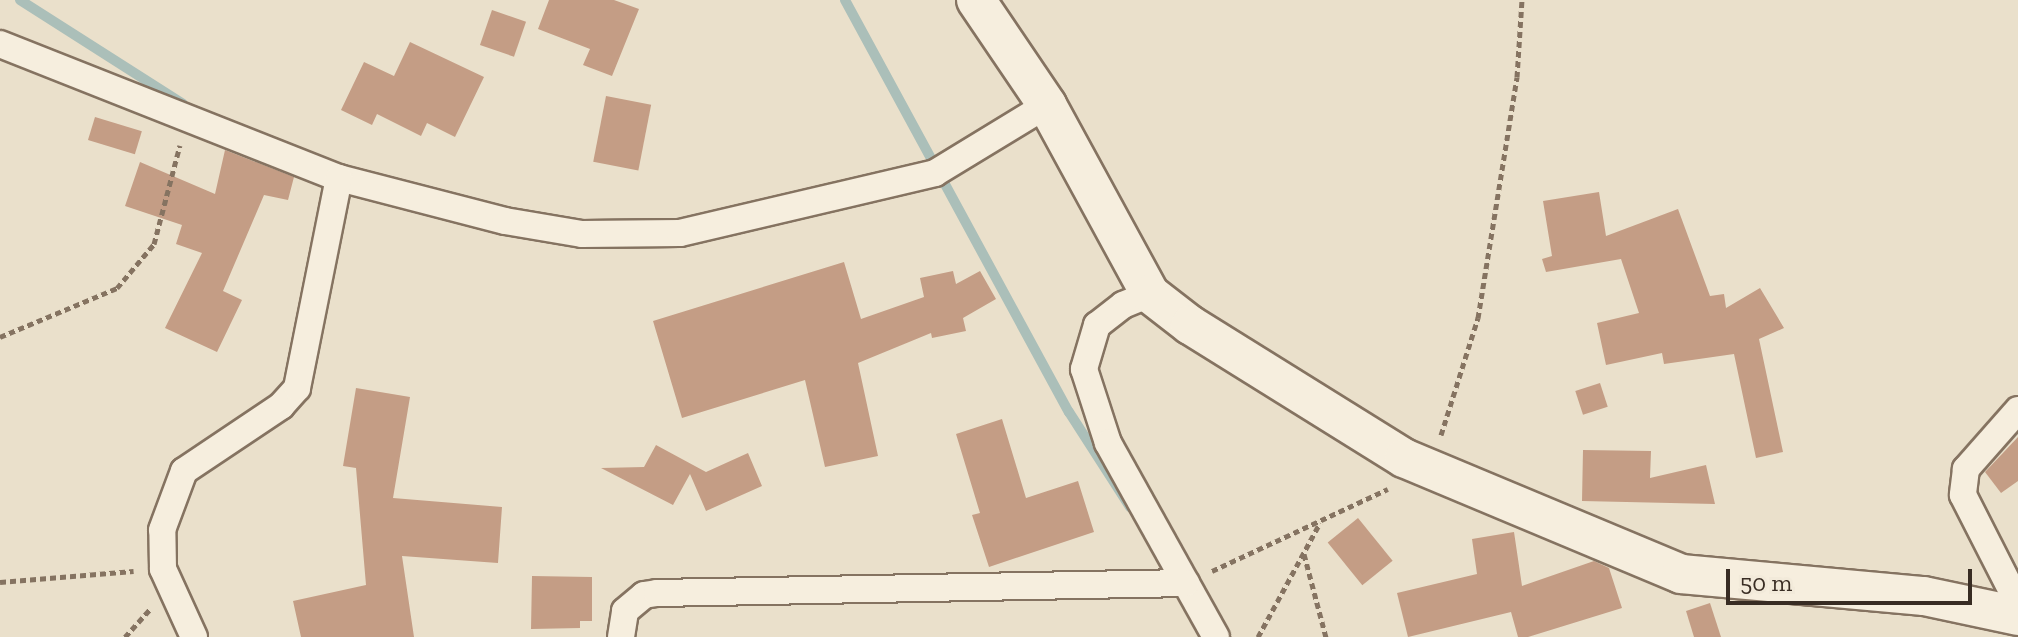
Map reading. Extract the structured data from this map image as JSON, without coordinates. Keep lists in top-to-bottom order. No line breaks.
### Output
{"scale_bar":"50 m"}
